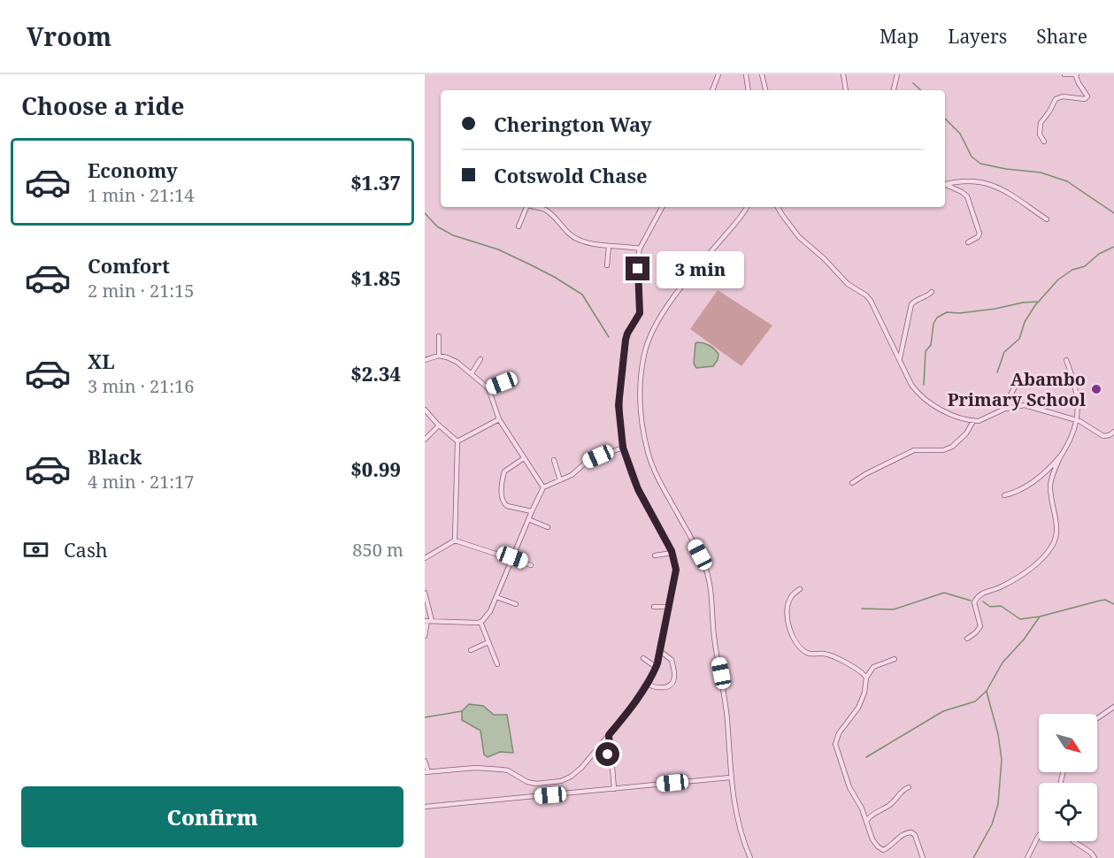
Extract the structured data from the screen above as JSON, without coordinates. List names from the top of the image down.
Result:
{
  "places": ["Abambo Primary School"],
  "north": "bottom right",
  "page": {
    "header": "Vroom",
    "nav": ["Map", "Layers", "Share"],
    "heading": "Choose a ride",
    "banner": ["Cherington Way", "Cotswold Chase"],
    "list": [
      {
        "name": "Economy",
        "note": "1 min · 21:14",
        "value": "$1.37"
      },
      {
        "name": "Comfort",
        "note": "2 min · 21:15",
        "value": "$1.85"
      },
      {
        "name": "XL",
        "note": "3 min · 21:16",
        "value": "$2.34"
      },
      {
        "name": "Black",
        "note": "4 min · 21:17",
        "value": "$0.99"
      }
    ],
    "bubble": "3 min",
    "pay": ["Cash", "850 m"],
    "buttons": "Confirm"
  }
}
